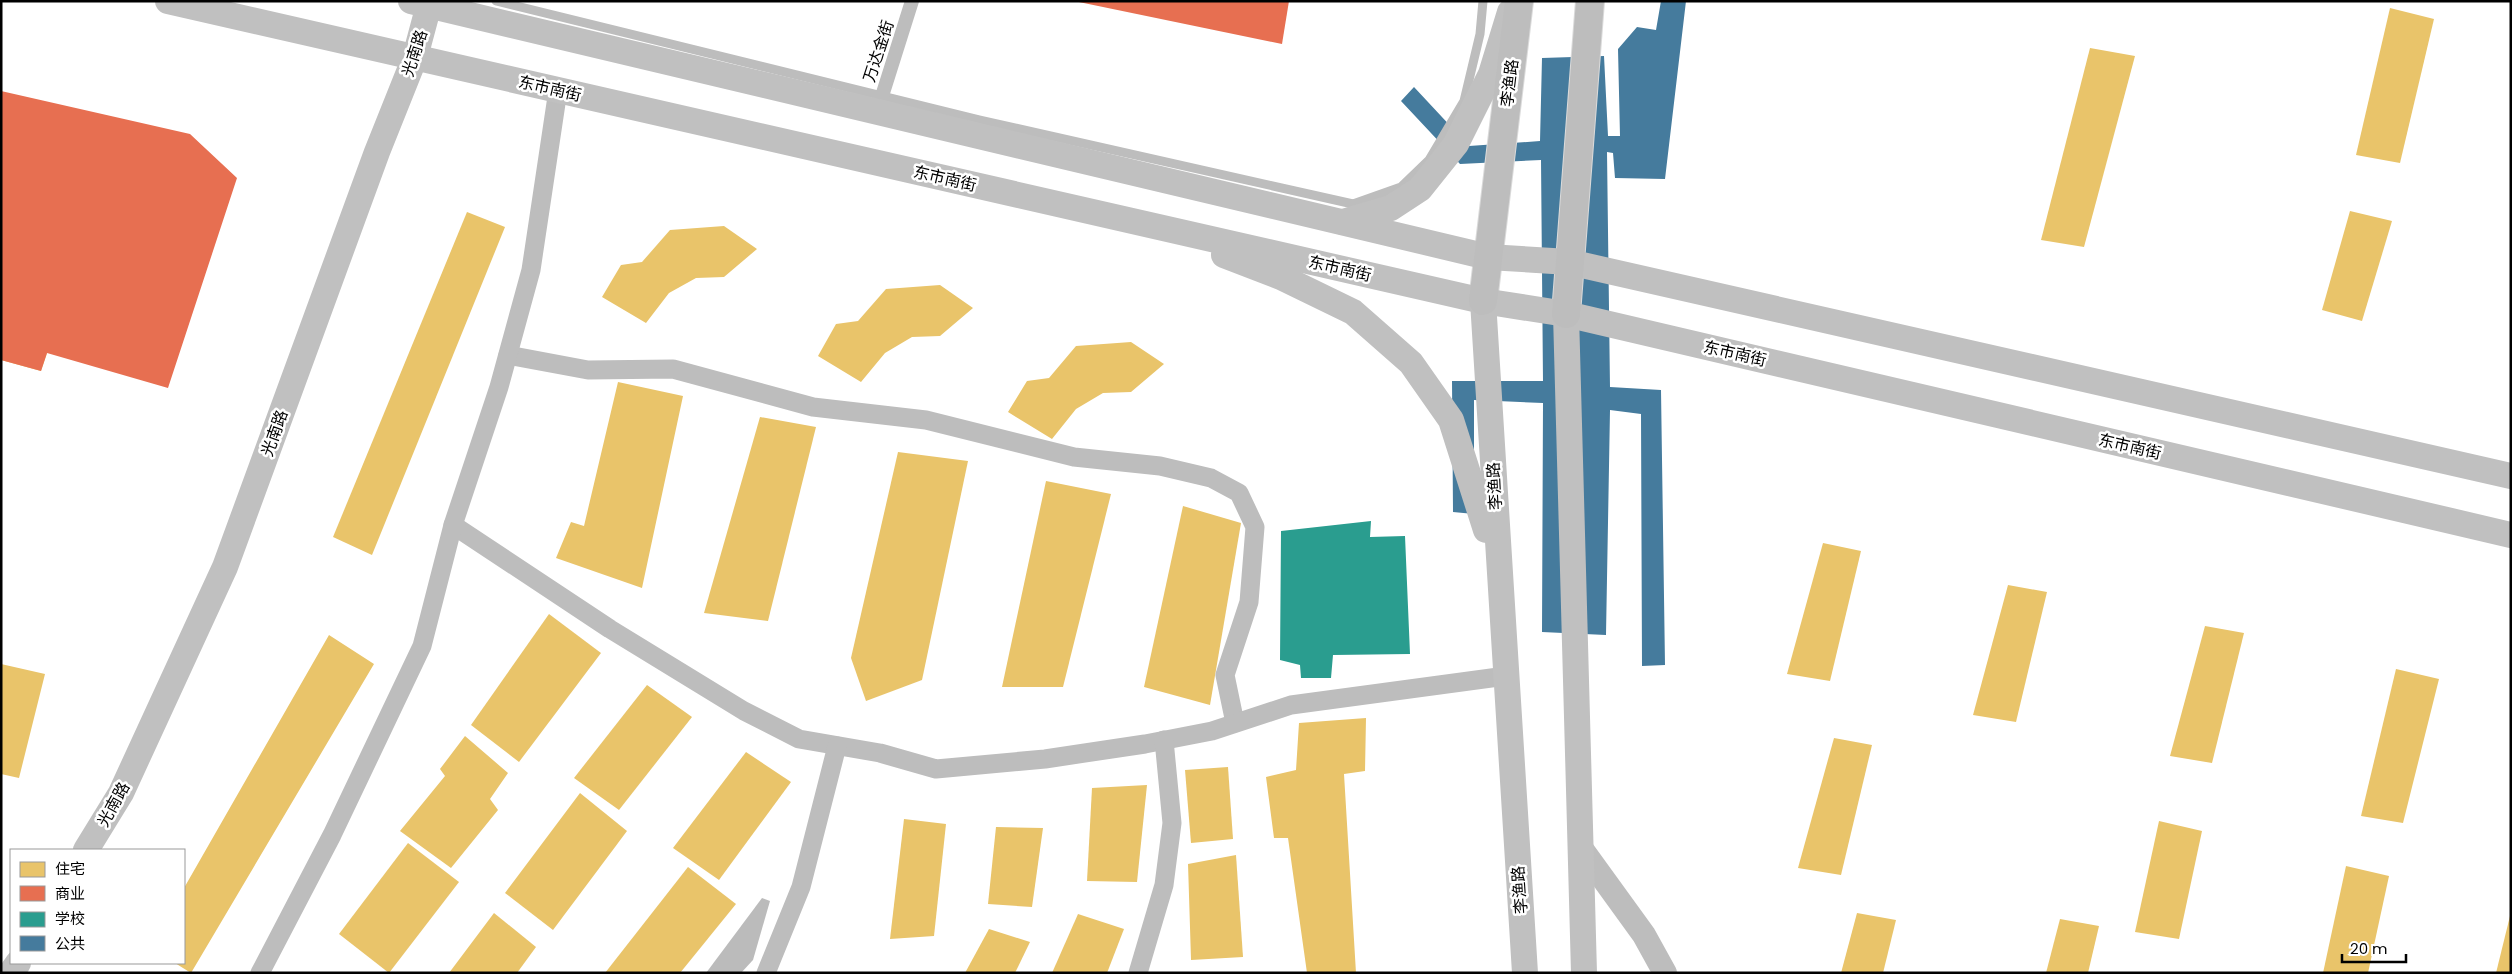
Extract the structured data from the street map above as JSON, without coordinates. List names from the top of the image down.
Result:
{
  "streets": {
    "main road": ["光南路", "李渔路", "东市南街"],
    "street": ["万达金街"]
  },
  "crossings": [
    ["光南路", "东市南街"],
    ["李渔路", "东市南街"]
  ],
  "legend": [
    "住宅",
    "商业",
    "学校",
    "公共"
  ],
  "scale_bar": "20 m"
}
